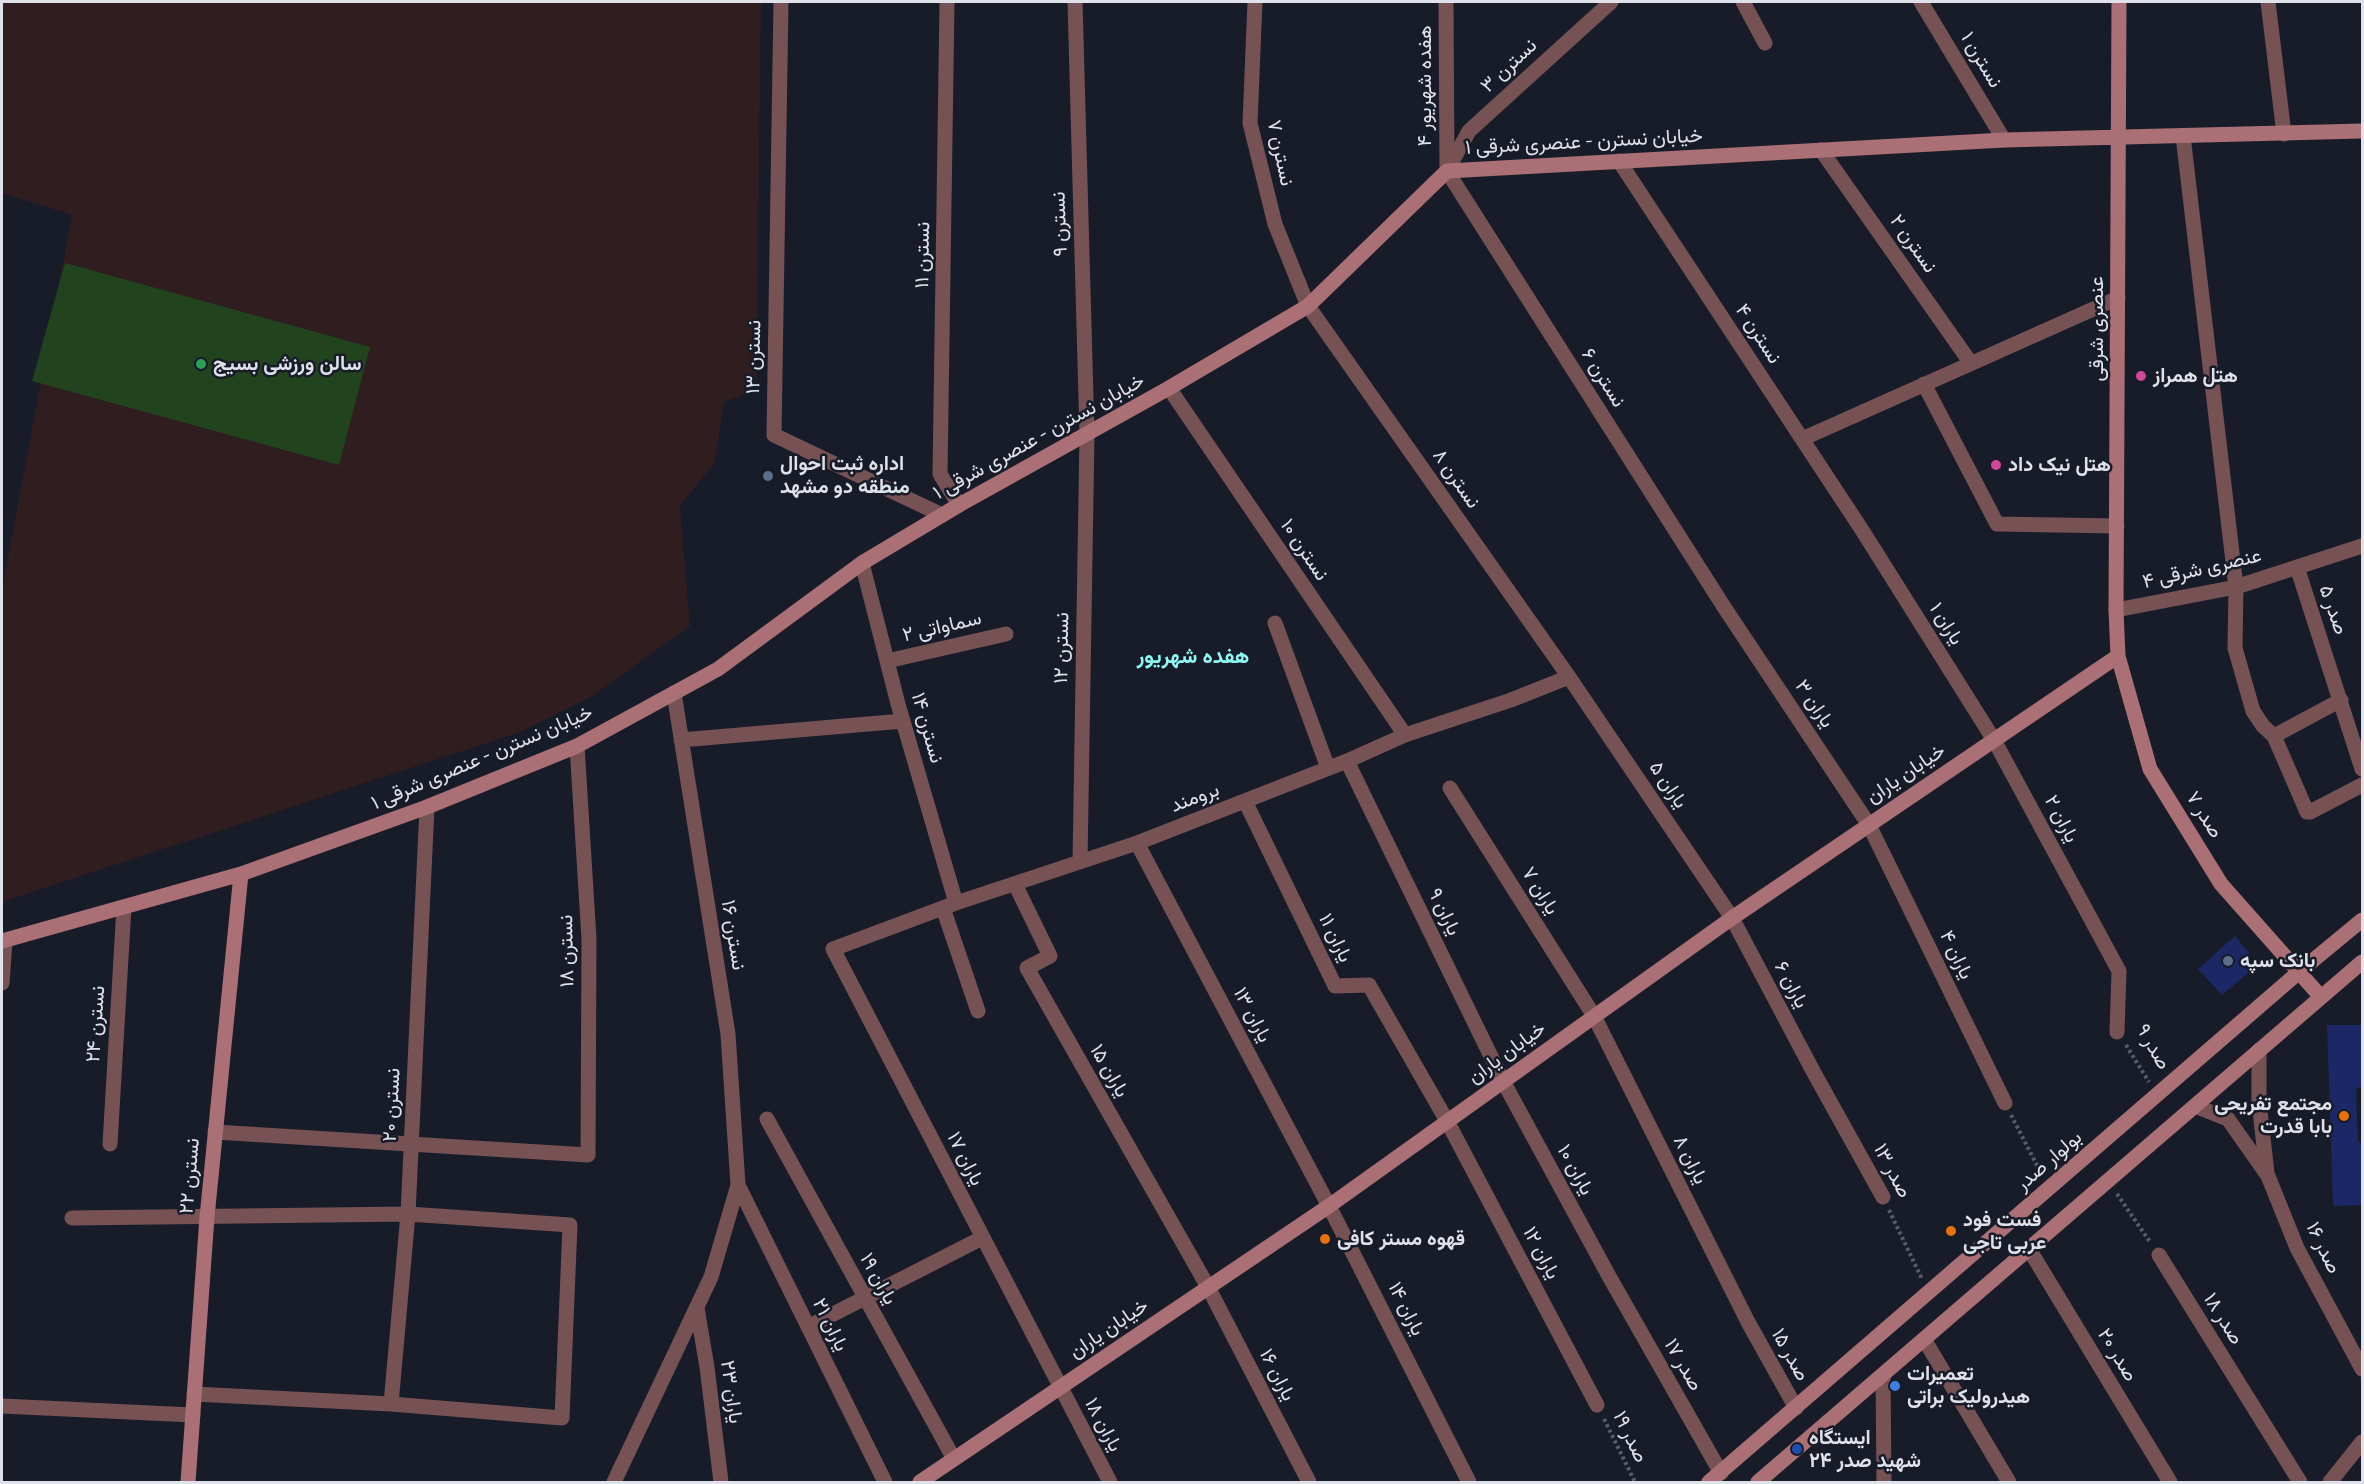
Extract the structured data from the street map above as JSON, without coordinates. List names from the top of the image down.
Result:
{
  "streets": {
    "street": [
      "نسترن ۱",
      "نسترن ۳",
      "هفده شهریور ۴",
      "خیابان نسترن - عنصری شرقی ۱",
      "نسترن ۷",
      "نسترن ۹",
      "نسترن ۲",
      "نسترن ۱۱",
      "عنصری شرقی",
      "نسترن ۴",
      "نسترن ۱۳",
      "نسترن ۶",
      "نسترن ۸",
      "نسترن ۱۰",
      "عنصری شرقی ۴",
      "صدر ۵",
      "یاران ۱",
      "سماواتی ۲",
      "نسترن ۱۲",
      "یاران ۳",
      "نسترن ۱۴",
      "خیابان یاران",
      "یاران ۵",
      "برومند",
      "صدر ۷",
      "یاران ۲",
      "یاران ۷",
      "یاران ۹",
      "نسترن ۱۶",
      "یاران ۱۱",
      "نسترن ۱۸",
      "یاران ۴",
      "یاران ۶",
      "یاران ۱۳",
      "نسترن ۲۴",
      "صدر ۹",
      "یاران ۱۵",
      "نسترن ۲۰",
      "یاران ۱۷",
      "یاران ۸",
      "بولوار صدر",
      "یاران ۱۰",
      "صدر ۱۳",
      "نسترن ۲۲",
      "صدر ۱۶",
      "یاران ۱۲",
      "یاران ۱۹",
      "یاران ۱۴",
      "صدر ۱۸",
      "یاران ۲۱",
      "صدر ۱۵",
      "صدر ۲۰",
      "صدر ۱۷",
      "یاران ۱۶",
      "یاران ۲۳",
      "یاران ۱۸"
    ],
    "path": ["صدر ۱۹"]
  },
  "crossings": [
    ["نسترن ۱", "خیابان نسترن - عنصری شرقی ۱"],
    ["نسترن ۳", "هفده شهریور ۴"],
    ["نسترن ۳", "خیابان نسترن - عنصری شرقی ۱"],
    ["نسترن ۳", "نسترن ۶"],
    ["هفده شهریور ۴", "خیابان نسترن - عنصری شرقی ۱"],
    ["هفده شهریور ۴", "نسترن ۶"],
    ["خیابان نسترن - عنصری شرقی ۱", "نسترن ۷"],
    ["خیابان نسترن - عنصری شرقی ۱", "نسترن ۹"],
    ["خیابان نسترن - عنصری شرقی ۱", "نسترن ۲"],
    ["خیابان نسترن - عنصری شرقی ۱", "نسترن ۱۱"],
    ["خیابان نسترن - عنصری شرقی ۱", "عنصری شرقی"],
    ["خیابان نسترن - عنصری شرقی ۱", "نسترن ۴"],
    ["خیابان نسترن - عنصری شرقی ۱", "نسترن ۱۳"],
    ["خیابان نسترن - عنصری شرقی ۱", "نسترن ۶"],
    ["خیابان نسترن - عنصری شرقی ۱", "نسترن ۸"],
    ["خیابان نسترن - عنصری شرقی ۱", "نسترن ۱۰"],
    ["خیابان نسترن - عنصری شرقی ۱", "نسترن ۱۲"],
    ["خیابان نسترن - عنصری شرقی ۱", "نسترن ۱۴"],
    ["خیابان نسترن - عنصری شرقی ۱", "نسترن ۱۶"],
    ["خیابان نسترن - عنصری شرقی ۱", "نسترن ۱۸"],
    ["خیابان نسترن - عنصری شرقی ۱", "نسترن ۲۴"],
    ["خیابان نسترن - عنصری شرقی ۱", "نسترن ۲۰"],
    ["خیابان نسترن - عنصری شرقی ۱", "نسترن ۲۲"],
    ["نسترن ۷", "نسترن ۸"],
    ["نسترن ۹", "نسترن ۱۲"],
    ["عنصری شرقی", "عنصری شرقی ۴"],
    ["عنصری شرقی", "خیابان یاران"],
    ["عنصری شرقی", "صدر ۷"],
    ["نسترن ۴", "یاران ۱"],
    ["نسترن ۶", "یاران ۳"],
    ["نسترن ۸", "یاران ۵"],
    ["نسترن ۸", "برومند"],
    ["نسترن ۱۰", "برومند"],
    ["عنصری شرقی ۴", "صدر ۵"],
    ["یاران ۱", "خیابان یاران"],
    ["یاران ۱", "یاران ۲"],
    ["سماواتی ۲", "نسترن ۱۴"],
    ["نسترن ۱۲", "برومند"],
    ["یاران ۳", "خیابان یاران"],
    ["یاران ۳", "یاران ۴"],
    ["نسترن ۱۴", "برومند"],
    ["خیابان یاران", "یاران ۵"],
    ["خیابان یاران", "صدر ۷"],
    ["خیابان یاران", "یاران ۲"],
    ["خیابان یاران", "یاران ۷"],
    ["خیابان یاران", "یاران ۹"],
    ["خیابان یاران", "یاران ۱۱"],
    ["خیابان یاران", "یاران ۴"],
    ["خیابان یاران", "یاران ۶"],
    ["خیابان یاران", "یاران ۱۳"],
    ["خیابان یاران", "یاران ۱۵"],
    ["خیابان یاران", "یاران ۱۷"],
    ["خیابان یاران", "یاران ۸"],
    ["خیابان یاران", "یاران ۱۰"],
    ["خیابان یاران", "یاران ۱۲"],
    ["خیابان یاران", "یاران ۱۹"],
    ["خیابان یاران", "یاران ۱۴"],
    ["خیابان یاران", "یاران ۱۶"],
    ["خیابان یاران", "یاران ۱۸"],
    ["یاران ۵", "برومند"],
    ["یاران ۵", "یاران ۶"],
    ["برومند", "یاران ۹"],
    ["برومند", "یاران ۱۱"],
    ["برومند", "یاران ۱۳"],
    ["برومند", "یاران ۱۵"],
    ["برومند", "یاران ۱۷"],
    ["صدر ۷", "بولوار صدر"],
    ["یاران ۲", "صدر ۹"],
    ["یاران ۷", "یاران ۸"],
    ["یاران ۹", "یاران ۱۰"],
    ["نسترن ۱۶", "یاران ۲۱"],
    ["یاران ۱۱", "یاران ۱۲"],
    ["نسترن ۱۸", "نسترن ۲۰"],
    ["یاران ۶", "صدر ۱۳"],
    ["یاران ۱۳", "یاران ۱۴"],
    ["صدر ۹", "بولوار صدر"],
    ["یاران ۱۵", "یاران ۱۶"],
    ["یاران ۱۷", "یاران ۱۸"],
    ["یاران ۸", "صدر ۱۵"],
    ["بولوار صدر", "صدر ۱۳"],
    ["بولوار صدر", "صدر ۱۵"],
    ["بولوار صدر", "صدر ۱۷"],
    ["یاران ۱۰", "صدر ۱۷"],
    ["یاران ۱۲", "صدر ۱۹"]
  ],
  "districts": ["هفده شهریور"],
  "places": [
    "سالن ورزشی بسیج",
    "هتل همراز",
    "هتل نیک داد",
    "اداره ثبت احوال منطقه دو مشهد",
    "بانک سپه",
    "مجتمع تفریحی بابا قدرت",
    "فست فود عربی تاجی",
    "قهوه مستر کافی",
    "تعمیرات هیدرولیک براتی",
    "ایستگاه شهید صدر ۲۴"
  ]
}
